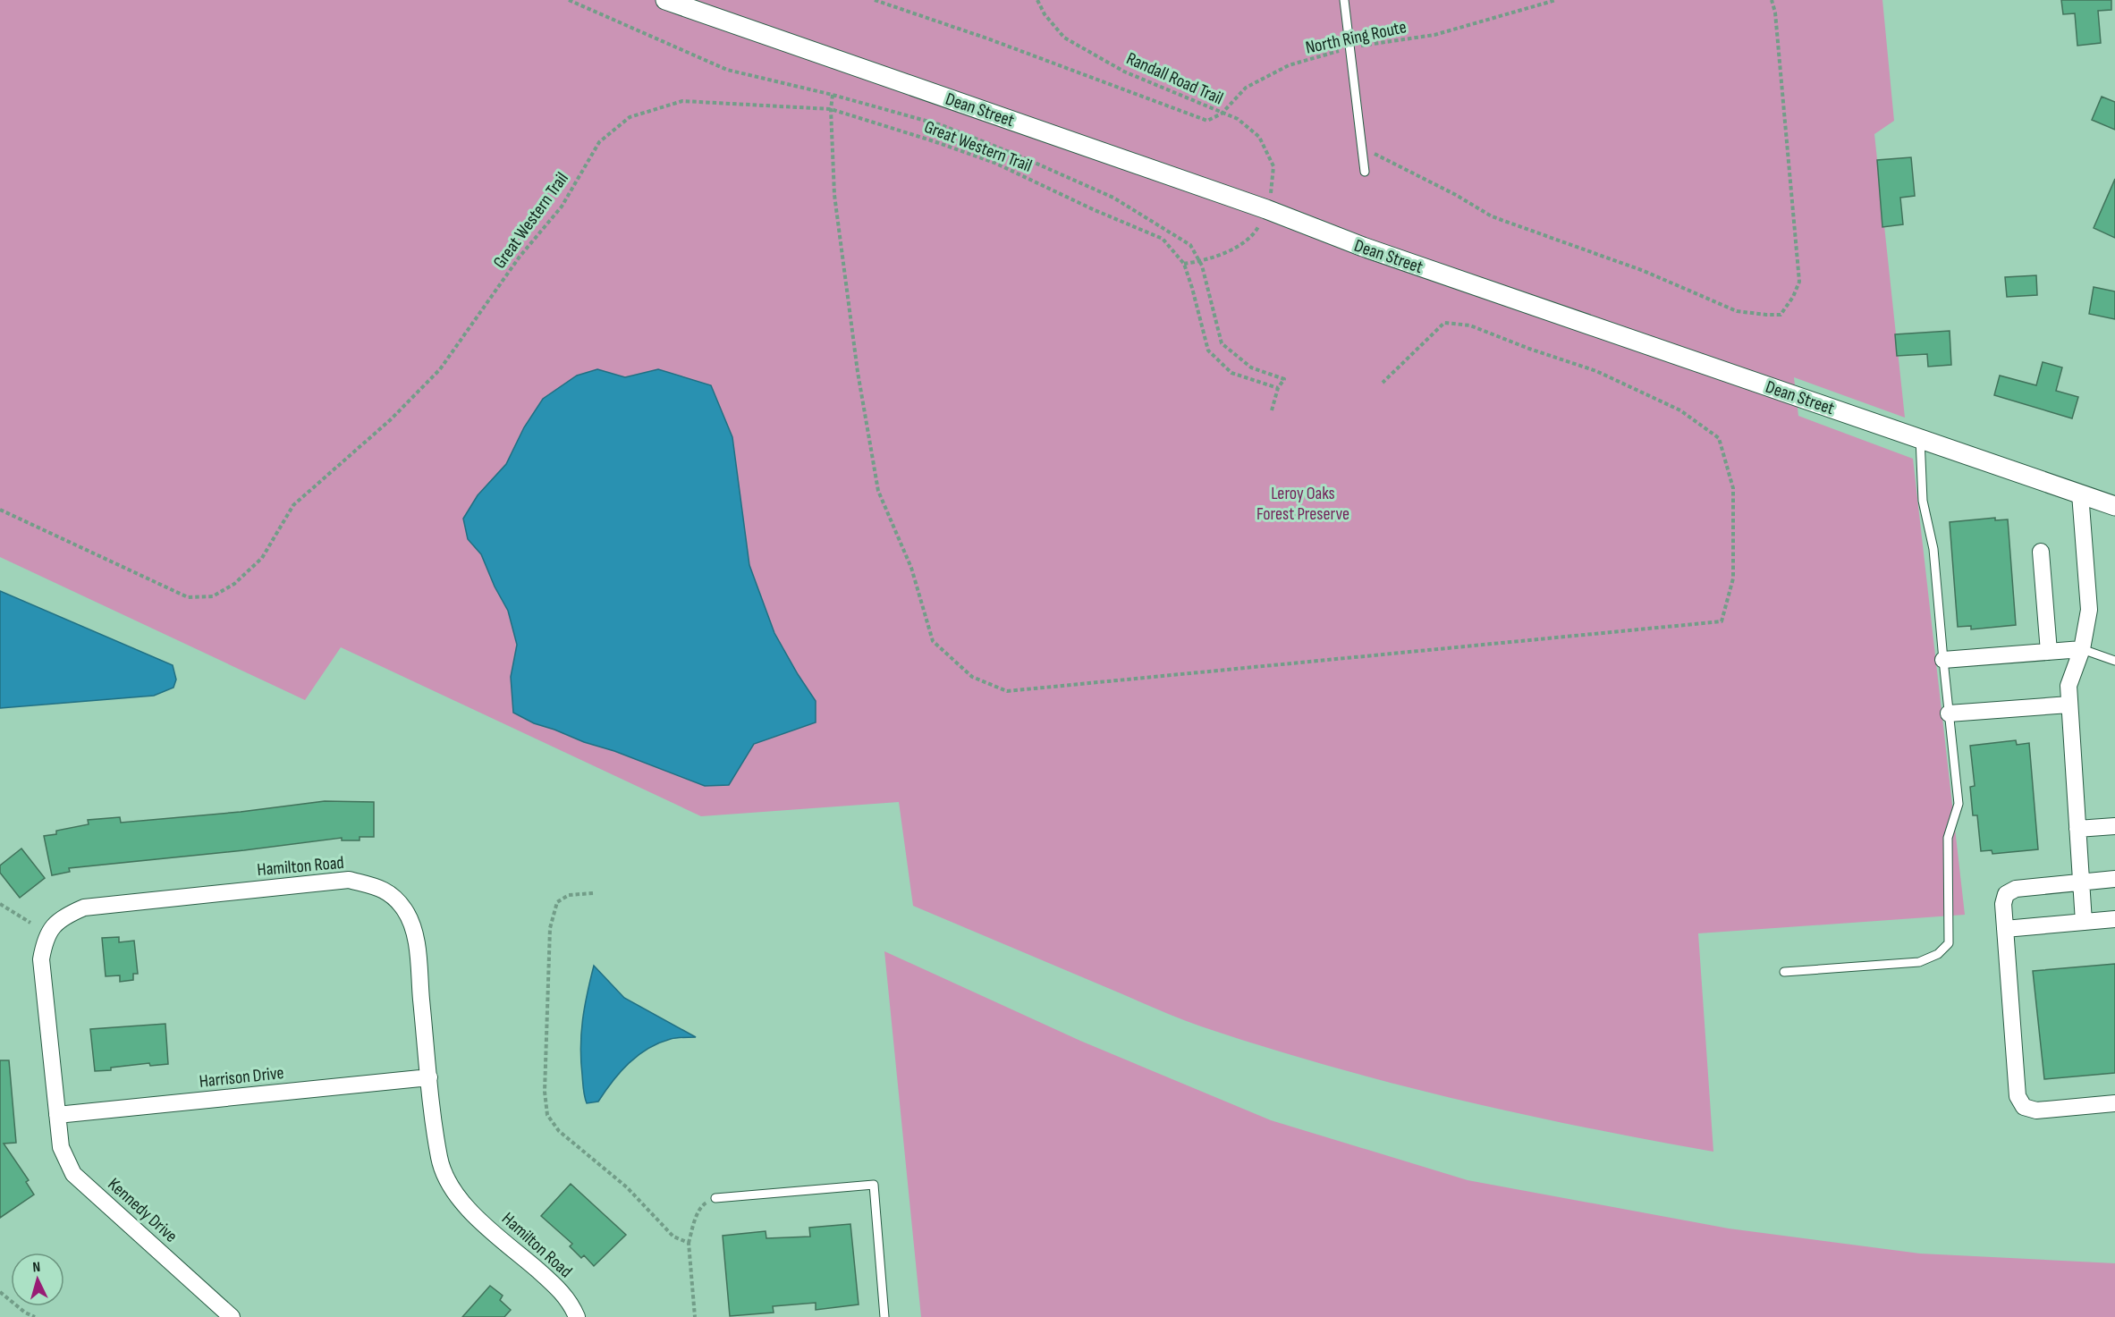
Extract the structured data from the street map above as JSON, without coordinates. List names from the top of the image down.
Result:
{
  "streets": {
    "street": [
      "Dean Street",
      "Hamilton Road",
      "Harrison Drive",
      "Kennedy Drive"
    ],
    "path": ["North Ring Route", "Randall Road Trail", "Great Western Trail"]
  },
  "crossings": [
    ["North Ring Route", "Randall Road Trail"],
    ["Hamilton Road", "Harrison Drive"],
    ["Hamilton Road", "Kennedy Drive"],
    ["Harrison Drive", "Kennedy Drive"]
  ],
  "parks": ["Leroy Oaks Forest Preserve"],
  "north": "top"
}
